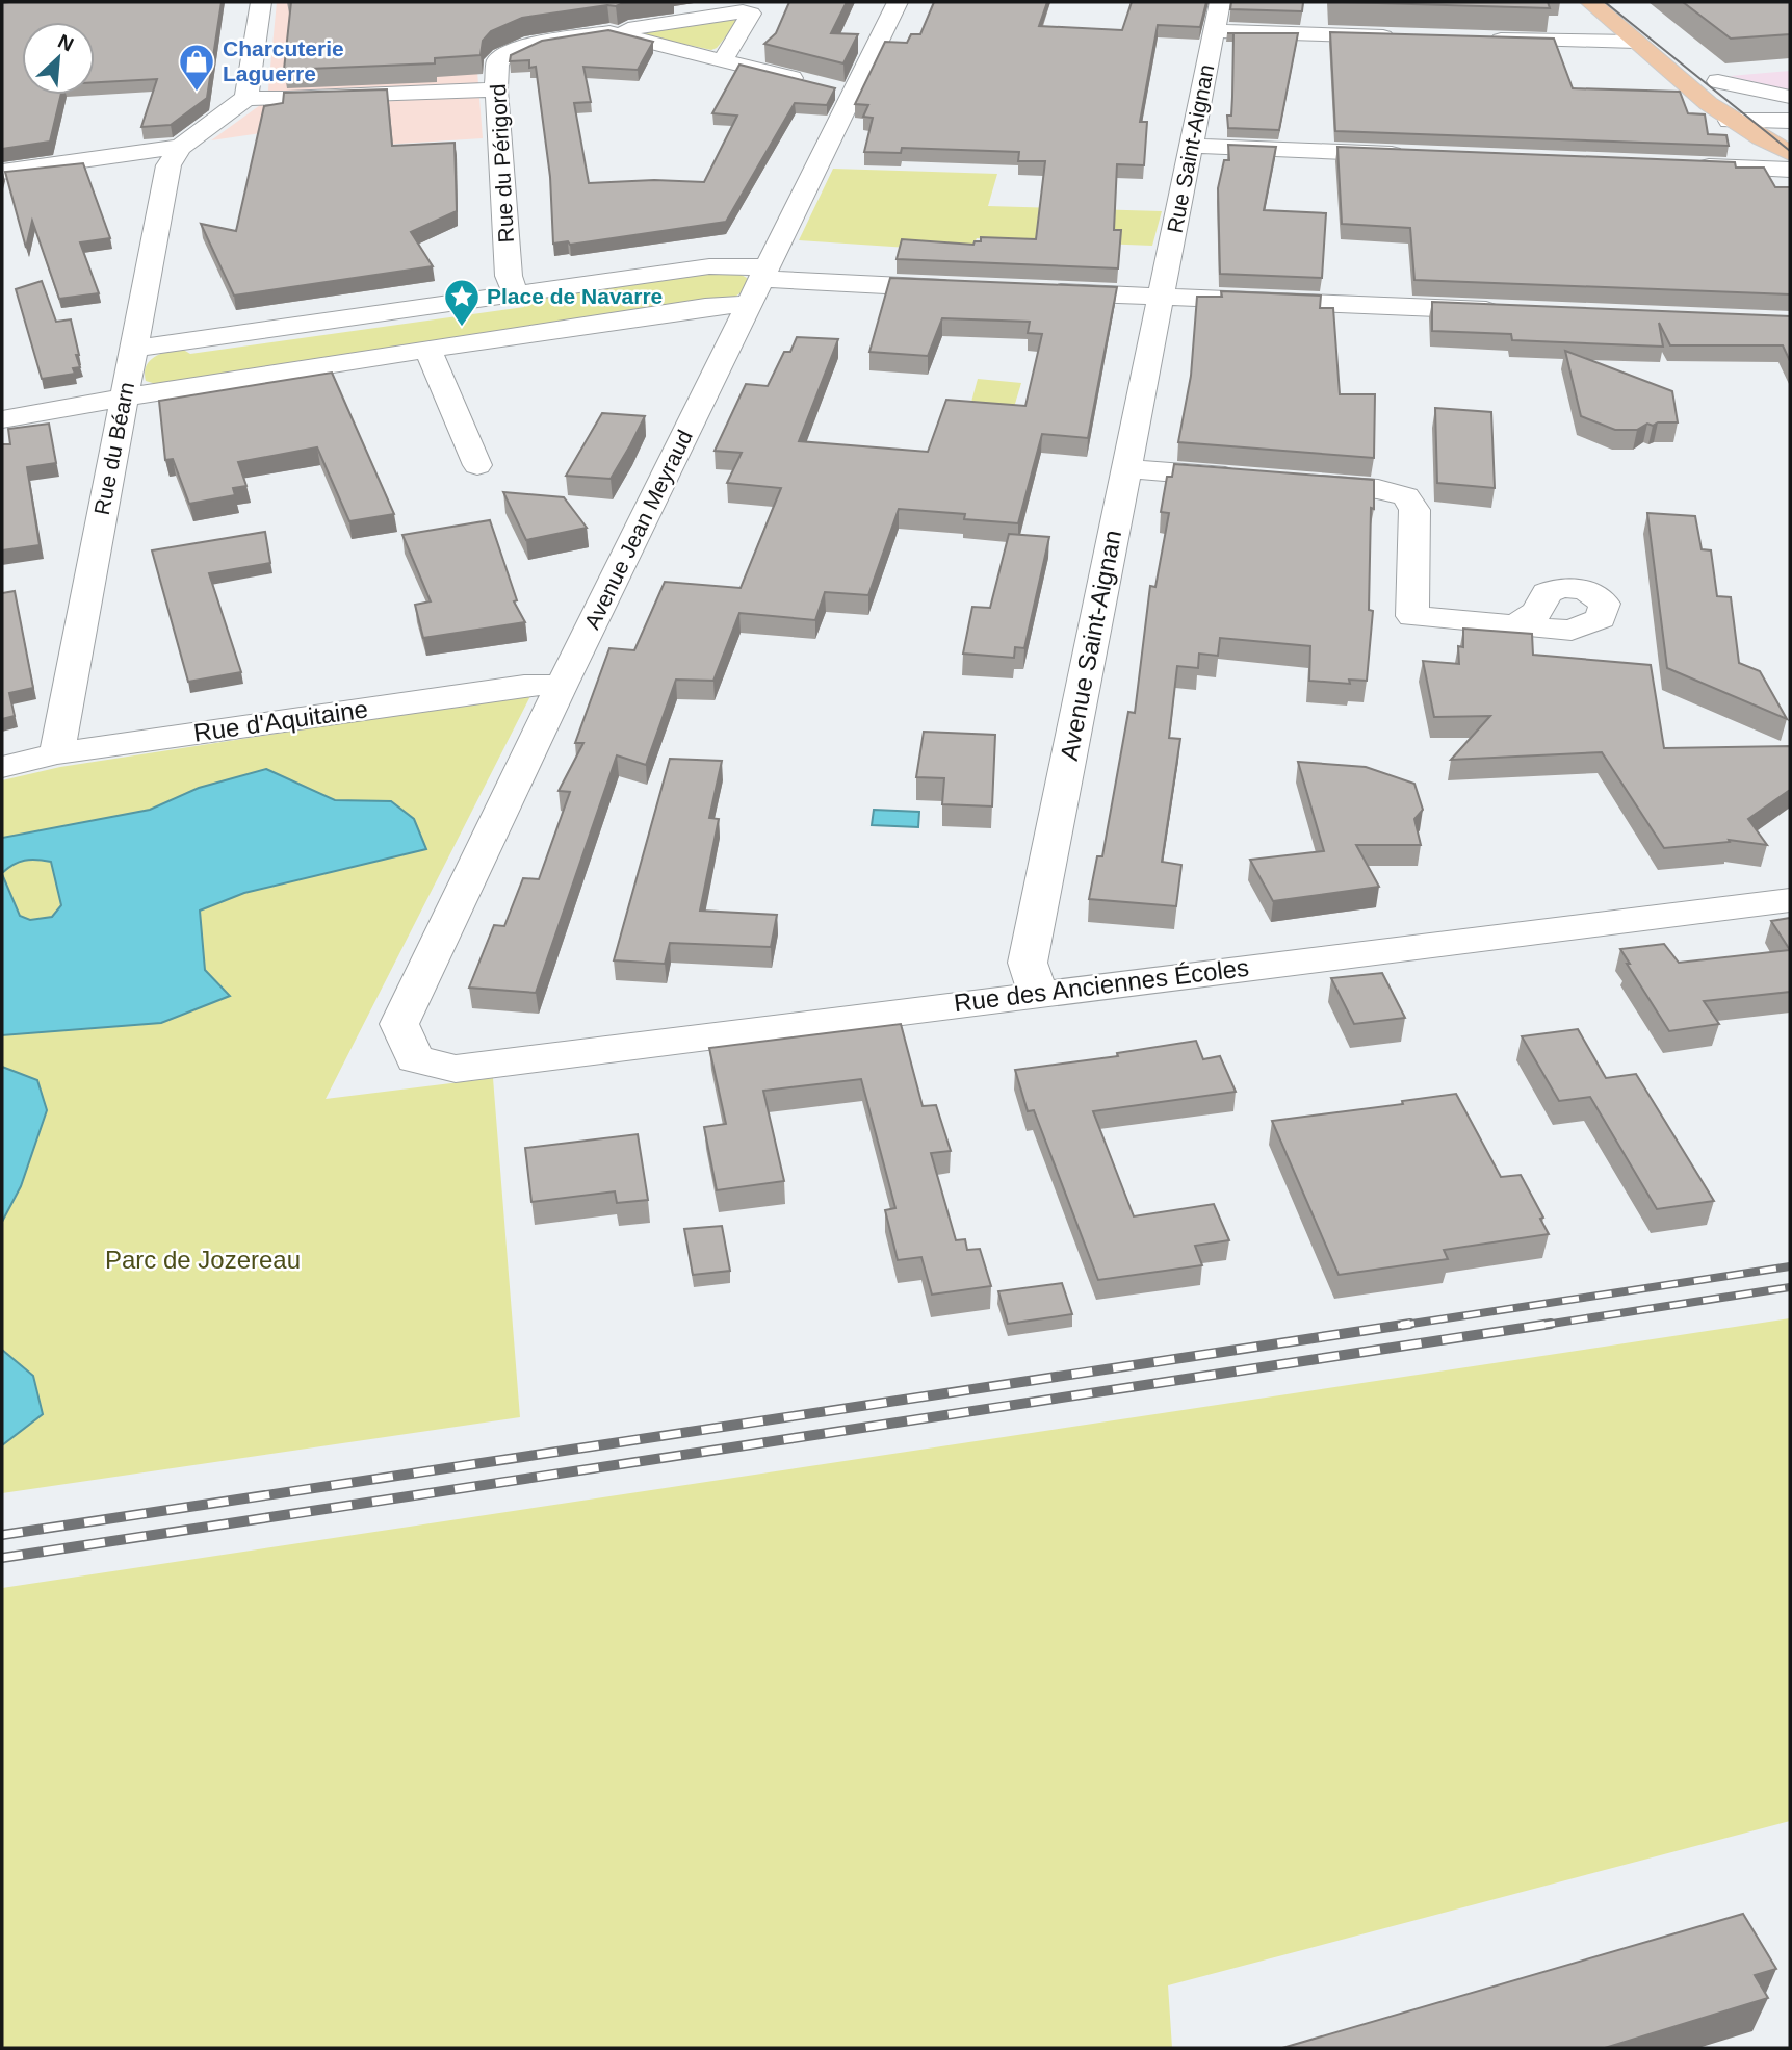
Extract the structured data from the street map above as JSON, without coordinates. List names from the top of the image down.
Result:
{
  "streets": {
    "street": [
      "Rue Saint-Aignan",
      "Rue du Périgord",
      "Rue du Béarn",
      "Avenue Jean Meyraud",
      "Avenue Saint-Aignan",
      "Rue d'Aquitaine",
      "Rue des Anciennes Écoles"
    ]
  },
  "crossings": [
    ["Rue Saint-Aignan", "Avenue Saint-Aignan"],
    ["Rue du Périgord", "Avenue Jean Meyraud"],
    ["Rue du Béarn", "Rue d'Aquitaine"],
    ["Avenue Jean Meyraud", "Rue d'Aquitaine"],
    ["Avenue Jean Meyraud", "Rue des Anciennes Écoles"],
    ["Avenue Saint-Aignan", "Rue des Anciennes Écoles"]
  ],
  "parks": ["Parc de Jozereau"],
  "places": {
    "shop": ["Charcuterie Laguerre"],
    "place": ["Place de Navarre"]
  },
  "north": "top right"
}
